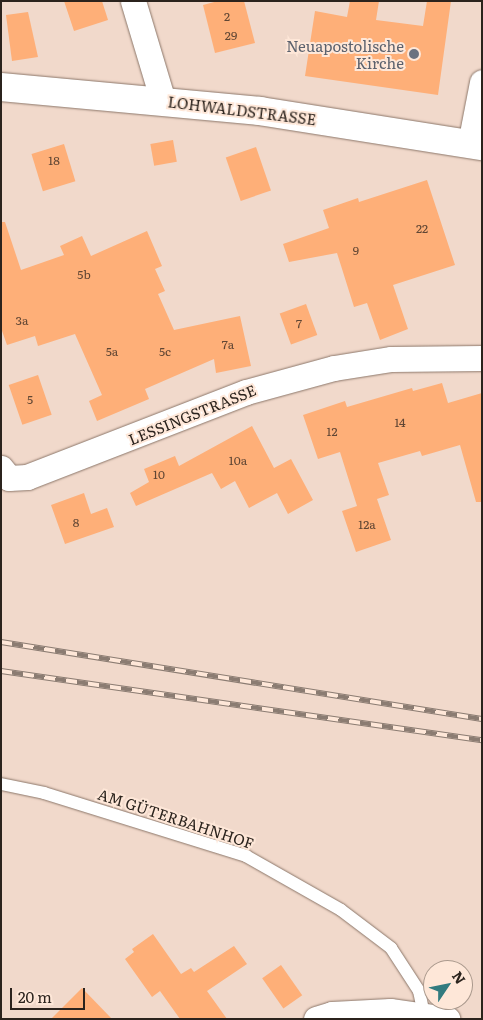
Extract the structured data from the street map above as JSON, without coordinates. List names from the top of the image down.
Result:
{
  "streets": {
    "street": ["LOHWALDSTRASSE", "LESSINGSTRASSE"],
    "lane": ["AM GÜTERBAHNHOF"]
  },
  "places": ["Neuapostolische Kirche"],
  "house_numbers": [
    "2",
    "29",
    "18",
    "22",
    "9",
    "5b",
    "3a",
    "7",
    "7a",
    "5a",
    "5c",
    "5",
    "14",
    "12",
    "10a",
    "10",
    "8",
    "12a"
  ],
  "scale_bar": "20 m",
  "north": "top right"
}
